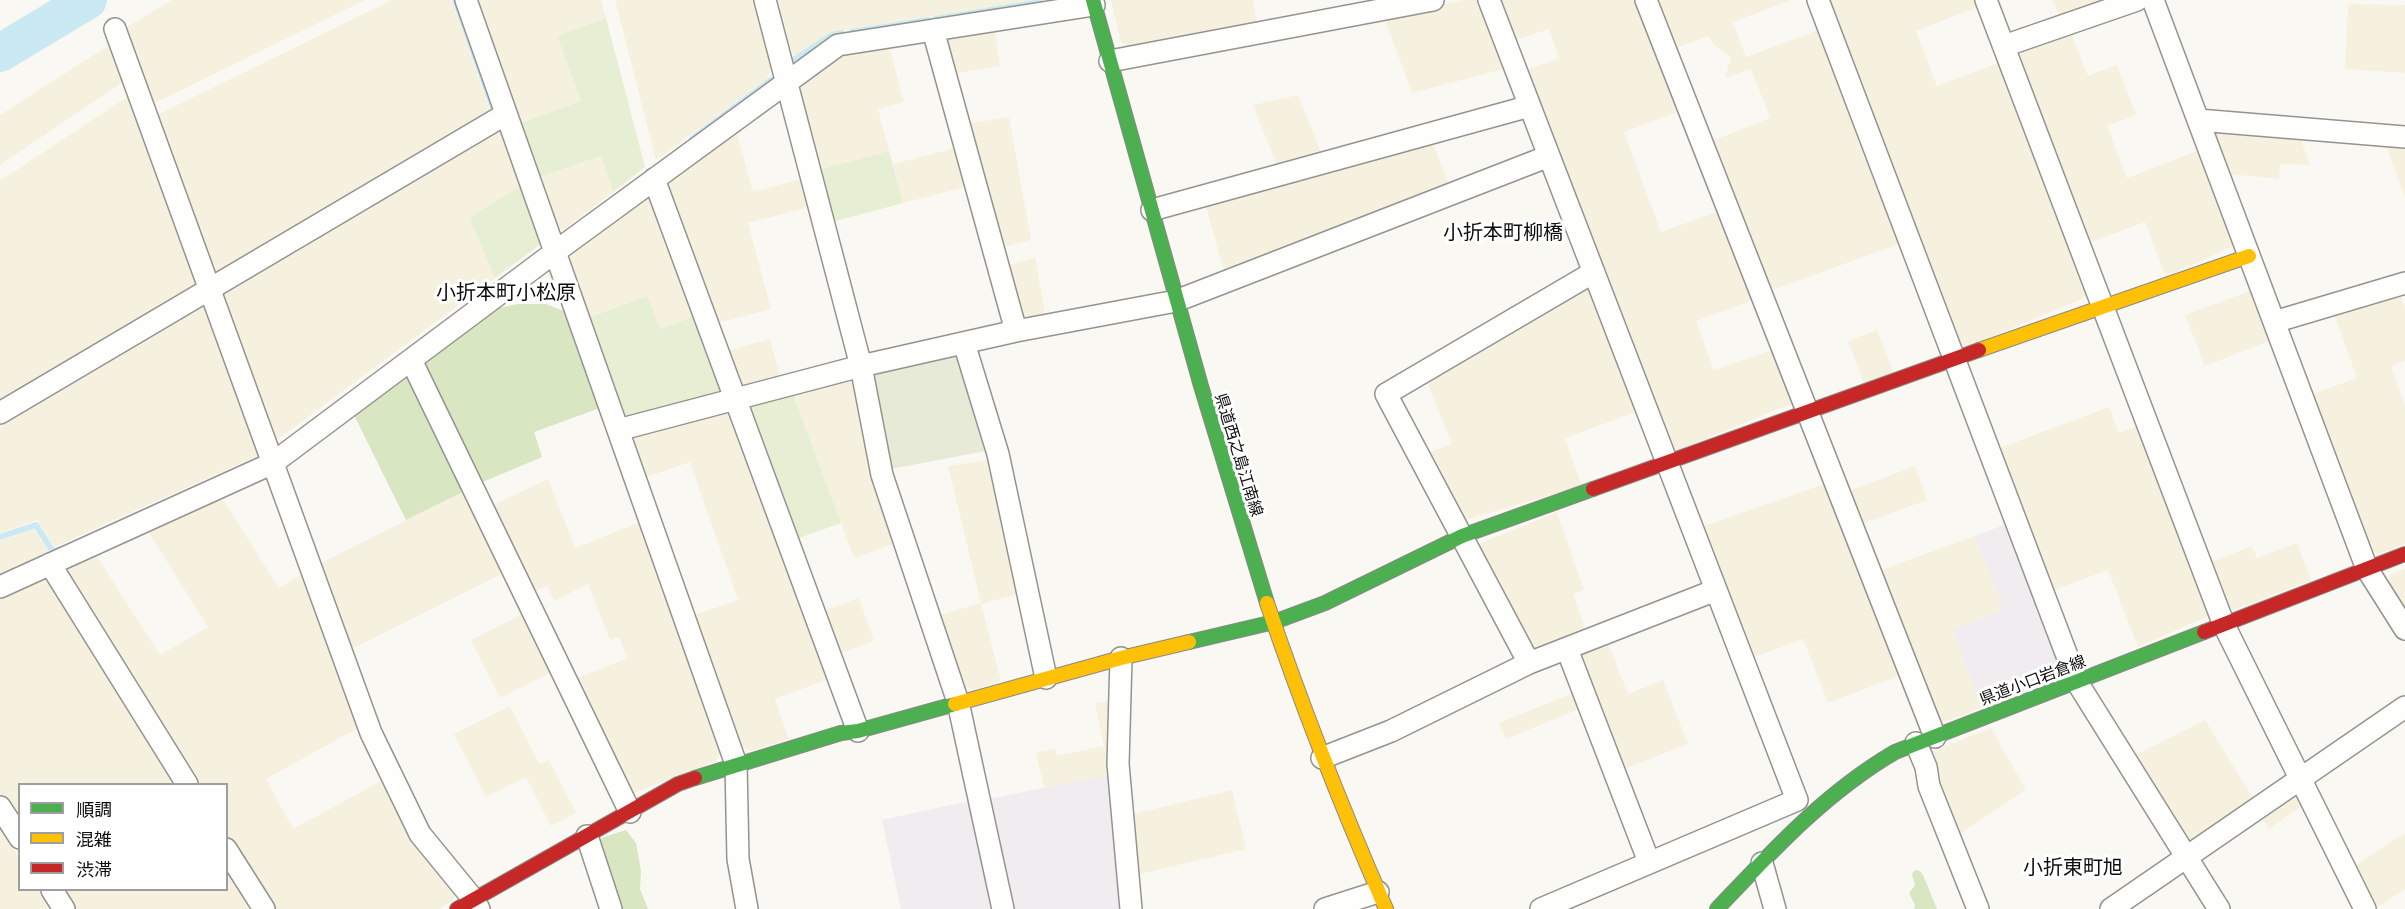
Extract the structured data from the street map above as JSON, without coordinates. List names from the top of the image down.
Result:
{
  "streets": {
    "street": ["県道西之島江南線", "県道小口岩倉線"]
  },
  "districts": ["小折本町柳橋", "小折本町小松原", "小折東町旭"],
  "legend": ["順調", "混雑", "渋滞"]
}
